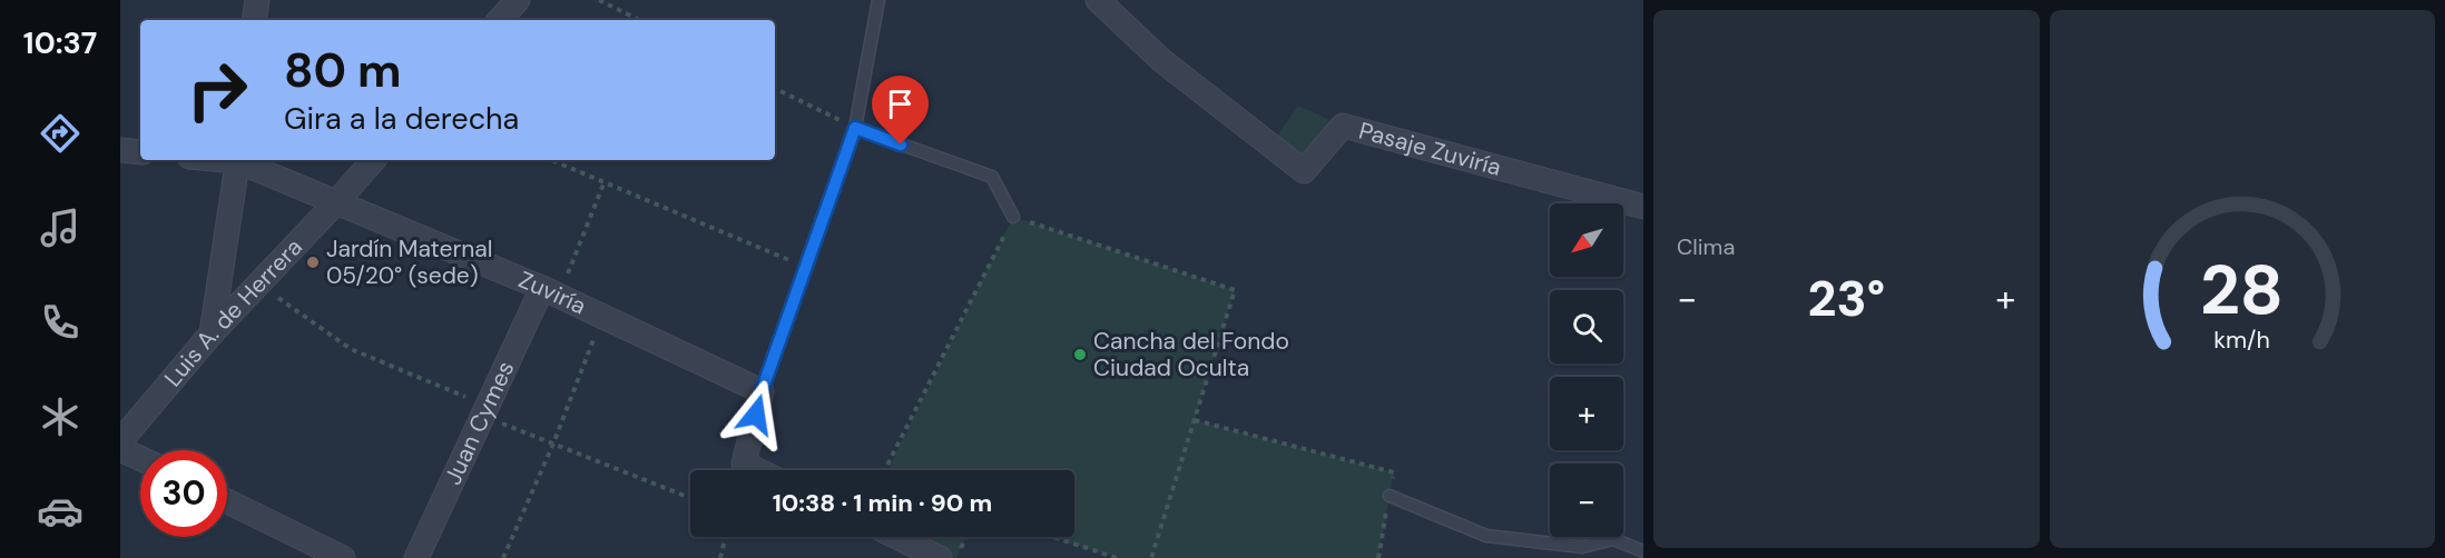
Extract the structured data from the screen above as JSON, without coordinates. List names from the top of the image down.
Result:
{
  "streets": {
    "street": [
      "Pasaje Zuviría",
      "Zuviría",
      "Luis A. de Herrera",
      "Juan Cymes"
    ]
  },
  "crossings": [
    ["Zuviría", "Luis A. de Herrera"],
    ["Zuviría", "Juan Cymes"]
  ],
  "places": ["Jardín Maternal 05/20° (sede)", "Cancha del Fondo Ciudad Oculta"],
  "north": "bottom left",
  "page": {
    "tabs": "10:37",
    "tile": "Clima",
    "turn": ["80 m", "Gira a la derecha"],
    "map_buttons": ["+", "−"],
    "heat": ["−", "23°", "+"],
    "limit": "30",
    "trip": "10:38 · 1 min · 90 m",
    "gauge": ["28", "km/h"]
  }
}
